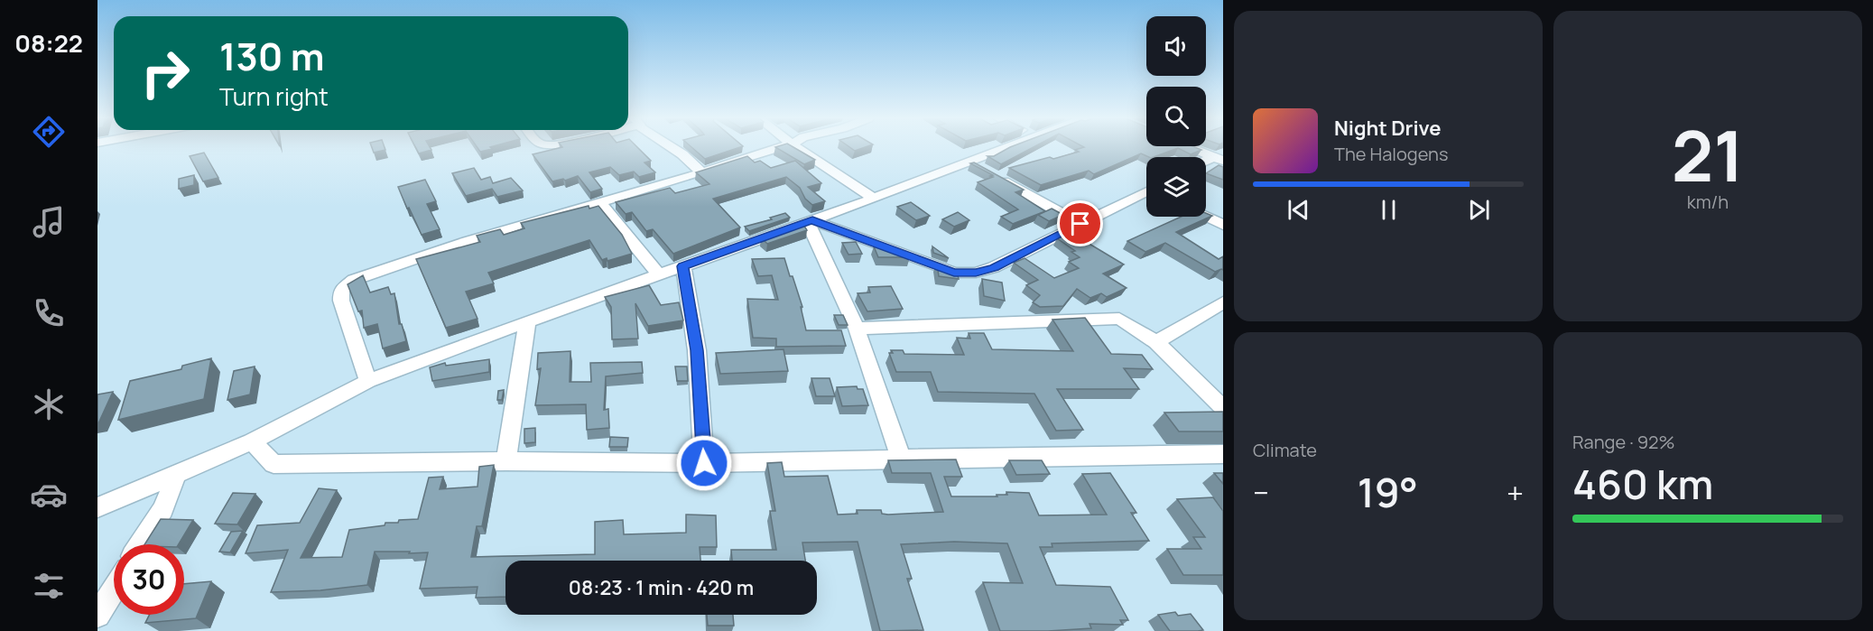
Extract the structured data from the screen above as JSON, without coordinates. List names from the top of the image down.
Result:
{
  "page": {
    "tabs": "08:22",
    "tile": [
      ["21", "km/h"],
      "Climate",
      ["Range · 92%", "460 km"]
    ],
    "turn": ["130 m", "Turn right"],
    "song": ["Night Drive", "The Halogens"],
    "heat": ["−", "19°", "+"],
    "limit": "30",
    "trip": "08:23 · 1 min · 420 m"
  }
}
